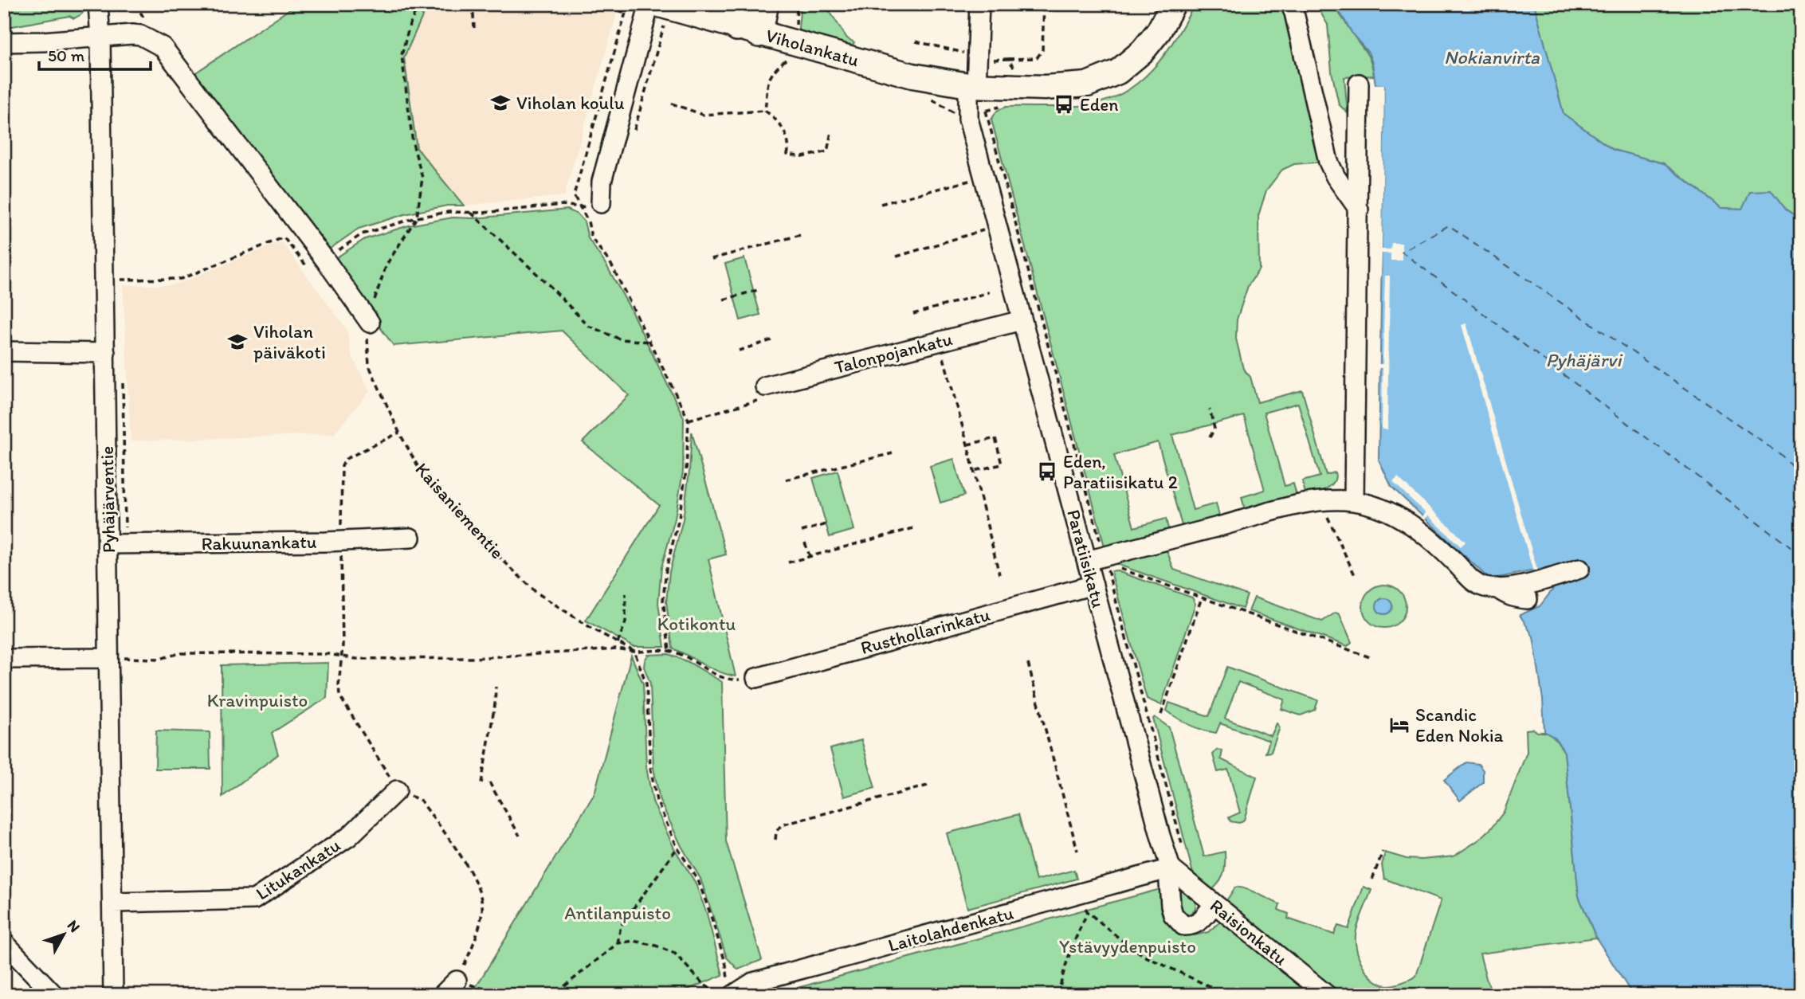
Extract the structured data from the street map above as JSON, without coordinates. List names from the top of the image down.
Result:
{
  "streets": {
    "main road": ["Viholankatu"],
    "street": [
      "Talonpojankatu",
      "Pyhäjärventie",
      "Rakuunankatu",
      "Paratiisikatu",
      "Rusthollarinkatu",
      "Litukankatu",
      "Laitolahdenkatu",
      "Raisionkatu"
    ],
    "path": ["Kaisaniementie"]
  },
  "crossings": [
    ["Viholankatu", "Paratiisikatu"],
    ["Talonpojankatu", "Paratiisikatu"],
    ["Pyhäjärventie", "Rakuunankatu"],
    ["Pyhäjärventie", "Litukankatu"],
    ["Paratiisikatu", "Rusthollarinkatu"],
    ["Paratiisikatu", "Laitolahdenkatu"],
    ["Paratiisikatu", "Raisionkatu"],
    ["Laitolahdenkatu", "Raisionkatu"]
  ],
  "water": ["Nokianvirta", "Pyhäjärvi"],
  "parks": [
    "Kotikontu",
    "Kravinpuisto",
    "Antilanpuisto",
    "Ystävyydenpuisto"
  ],
  "places": {
    "school or university": ["Viholan koulu", "Viholan päiväkoti"],
    "bus stop": ["Eden", "Eden, Paratiisikatu 2"],
    "hotel": ["Scandic Eden Nokia"]
  },
  "scale_bar": "50 m",
  "north": "top right"
}
